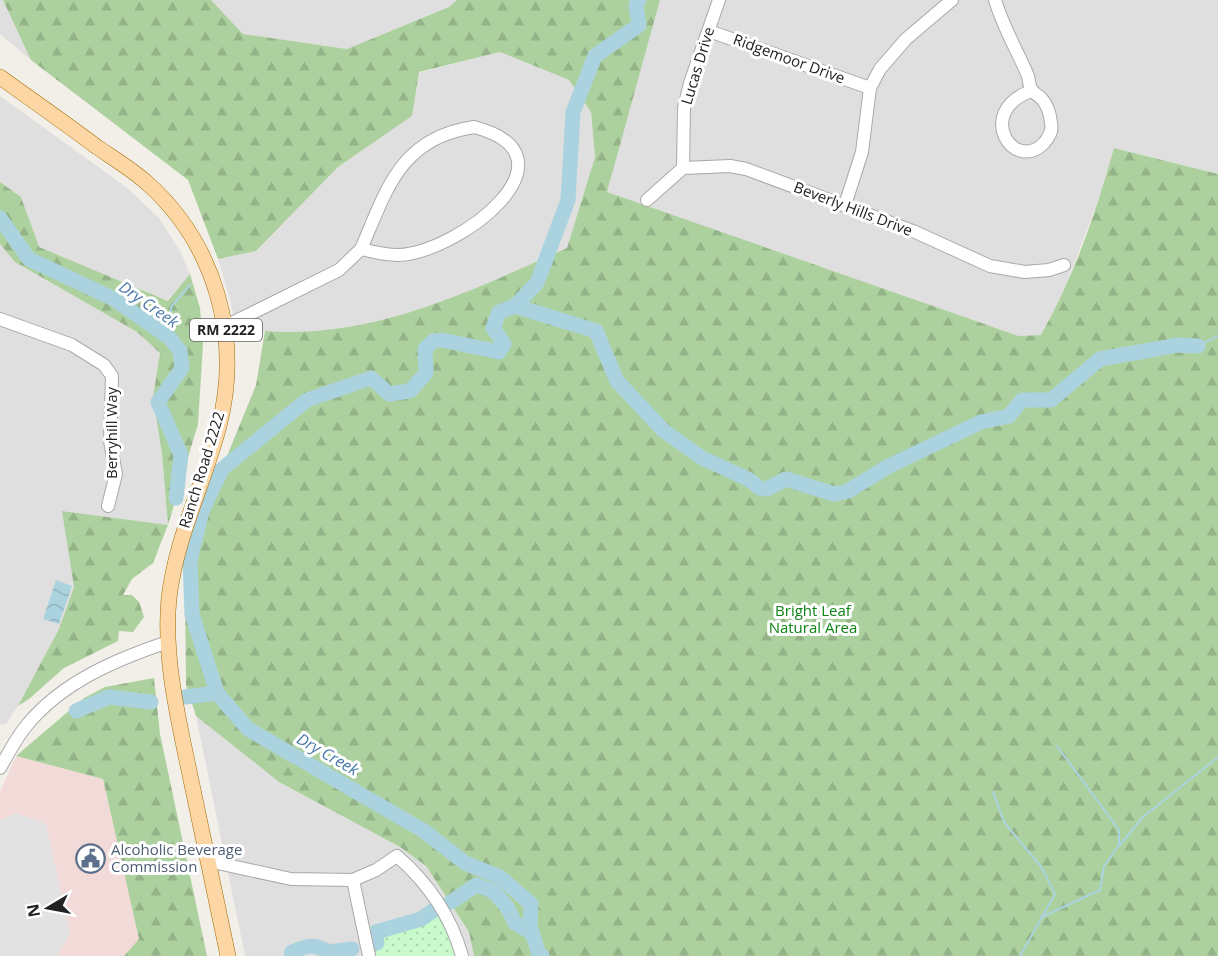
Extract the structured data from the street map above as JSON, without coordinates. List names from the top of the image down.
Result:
{
  "streets": {
    "main road": ["RM 2222", "Ranch Road 2222"],
    "street": [
      "Ridgemoor Drive",
      "Lucas Drive",
      "Beverly Hills Drive",
      "Berryhill Way"
    ]
  },
  "crossings": [
    ["Ridgemoor Drive", "Lucas Drive"],
    ["Lucas Drive", "Beverly Hills Drive"]
  ],
  "water": ["Dry Creek"],
  "parks": ["Bright Leaf Natural Area"],
  "places": {
    "public building": ["Alcoholic Beverage Commission"]
  },
  "north": "left"
}
